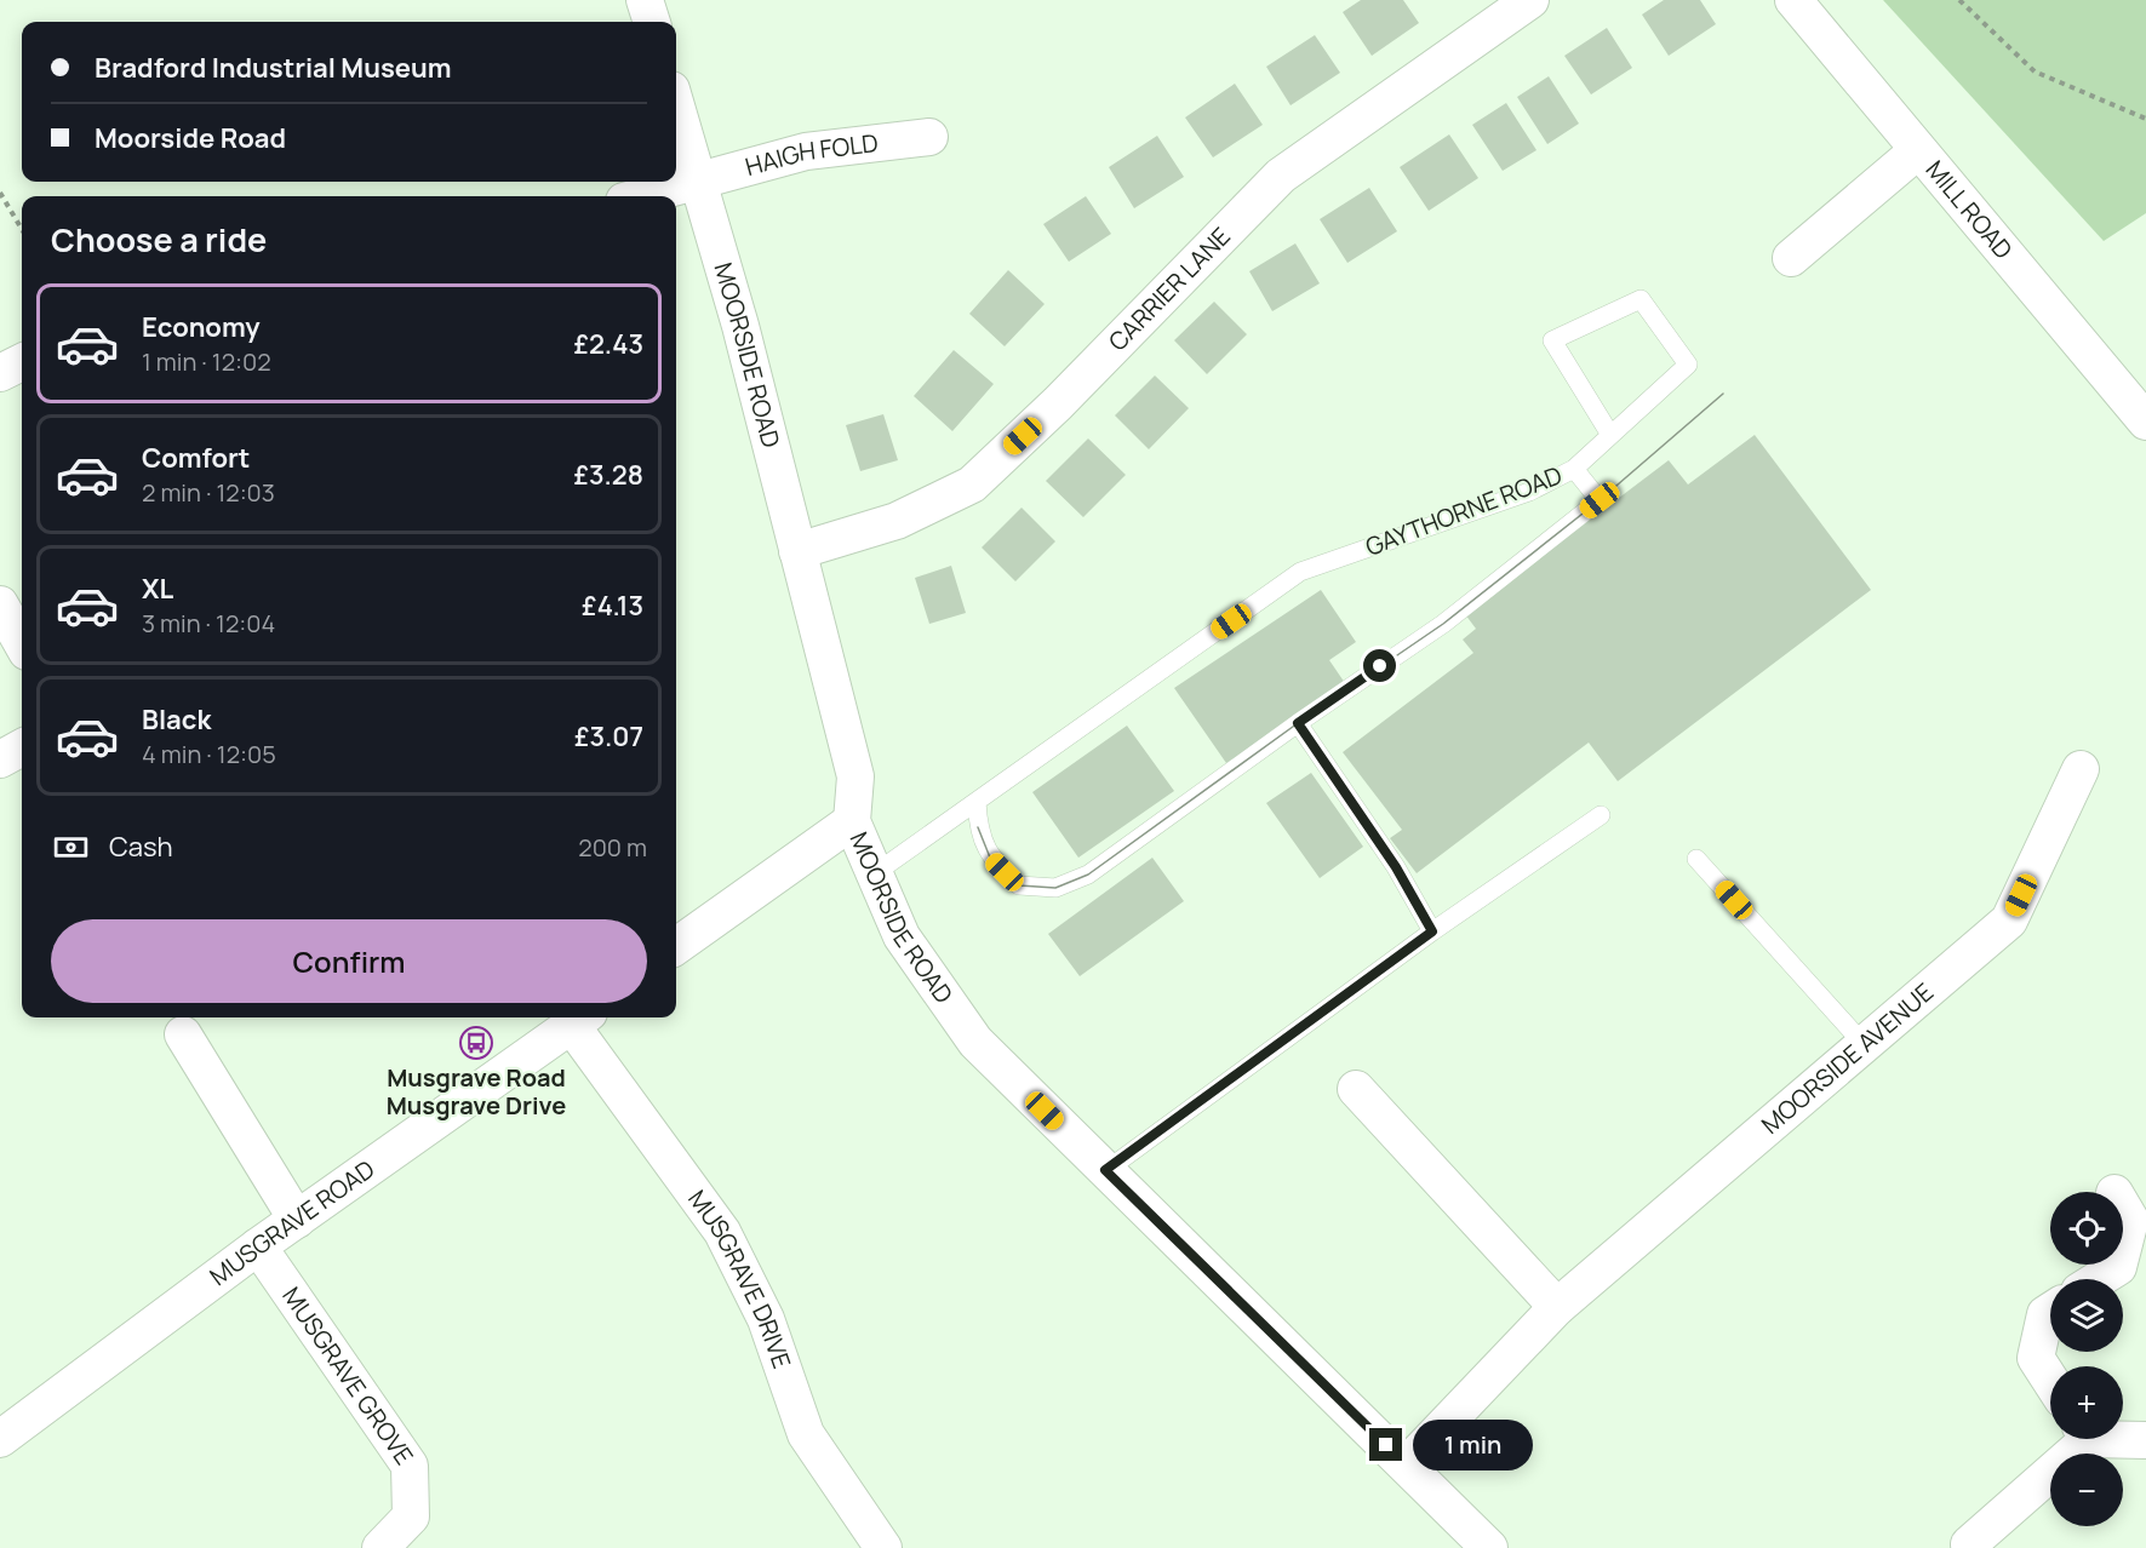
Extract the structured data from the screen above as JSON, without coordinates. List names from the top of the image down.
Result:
{
  "streets": {
    "street": [
      "HAIGH FOLD",
      "MILL ROAD",
      "CARRIER LANE",
      "MOORSIDE ROAD",
      "MOORSIDE AVENUE",
      "MUSGRAVE ROAD",
      "MUSGRAVE DRIVE",
      "MUSGRAVE GROVE"
    ],
    "lane": ["GAYTHORNE ROAD"]
  },
  "crossings": [
    ["HAIGH FOLD", "MOORSIDE ROAD"],
    ["CARRIER LANE", "MOORSIDE ROAD"],
    ["MOORSIDE ROAD", "GAYTHORNE ROAD"],
    ["MOORSIDE ROAD", "MOORSIDE AVENUE"],
    ["MUSGRAVE ROAD", "MUSGRAVE DRIVE"],
    ["MUSGRAVE ROAD", "MUSGRAVE GROVE"]
  ],
  "places": {
    "bus stop": ["Musgrave Road Musgrave Drive"]
  },
  "page": {
    "banner": ["Bradford Industrial Museum", "Moorside Road"],
    "heading": "Choose a ride",
    "list": [
      {
        "name": "Economy",
        "note": "1 min · 12:02",
        "value": "£2.43"
      },
      {
        "name": "Comfort",
        "note": "2 min · 12:03",
        "value": "£3.28"
      },
      {
        "name": "XL",
        "note": "3 min · 12:04",
        "value": "£4.13"
      },
      {
        "name": "Black",
        "note": "4 min · 12:05",
        "value": "£3.07"
      }
    ],
    "pay": ["Cash", "200 m"],
    "buttons": "Confirm",
    "map_buttons": ["+", "−"],
    "bubble": "1 min"
  }
}
